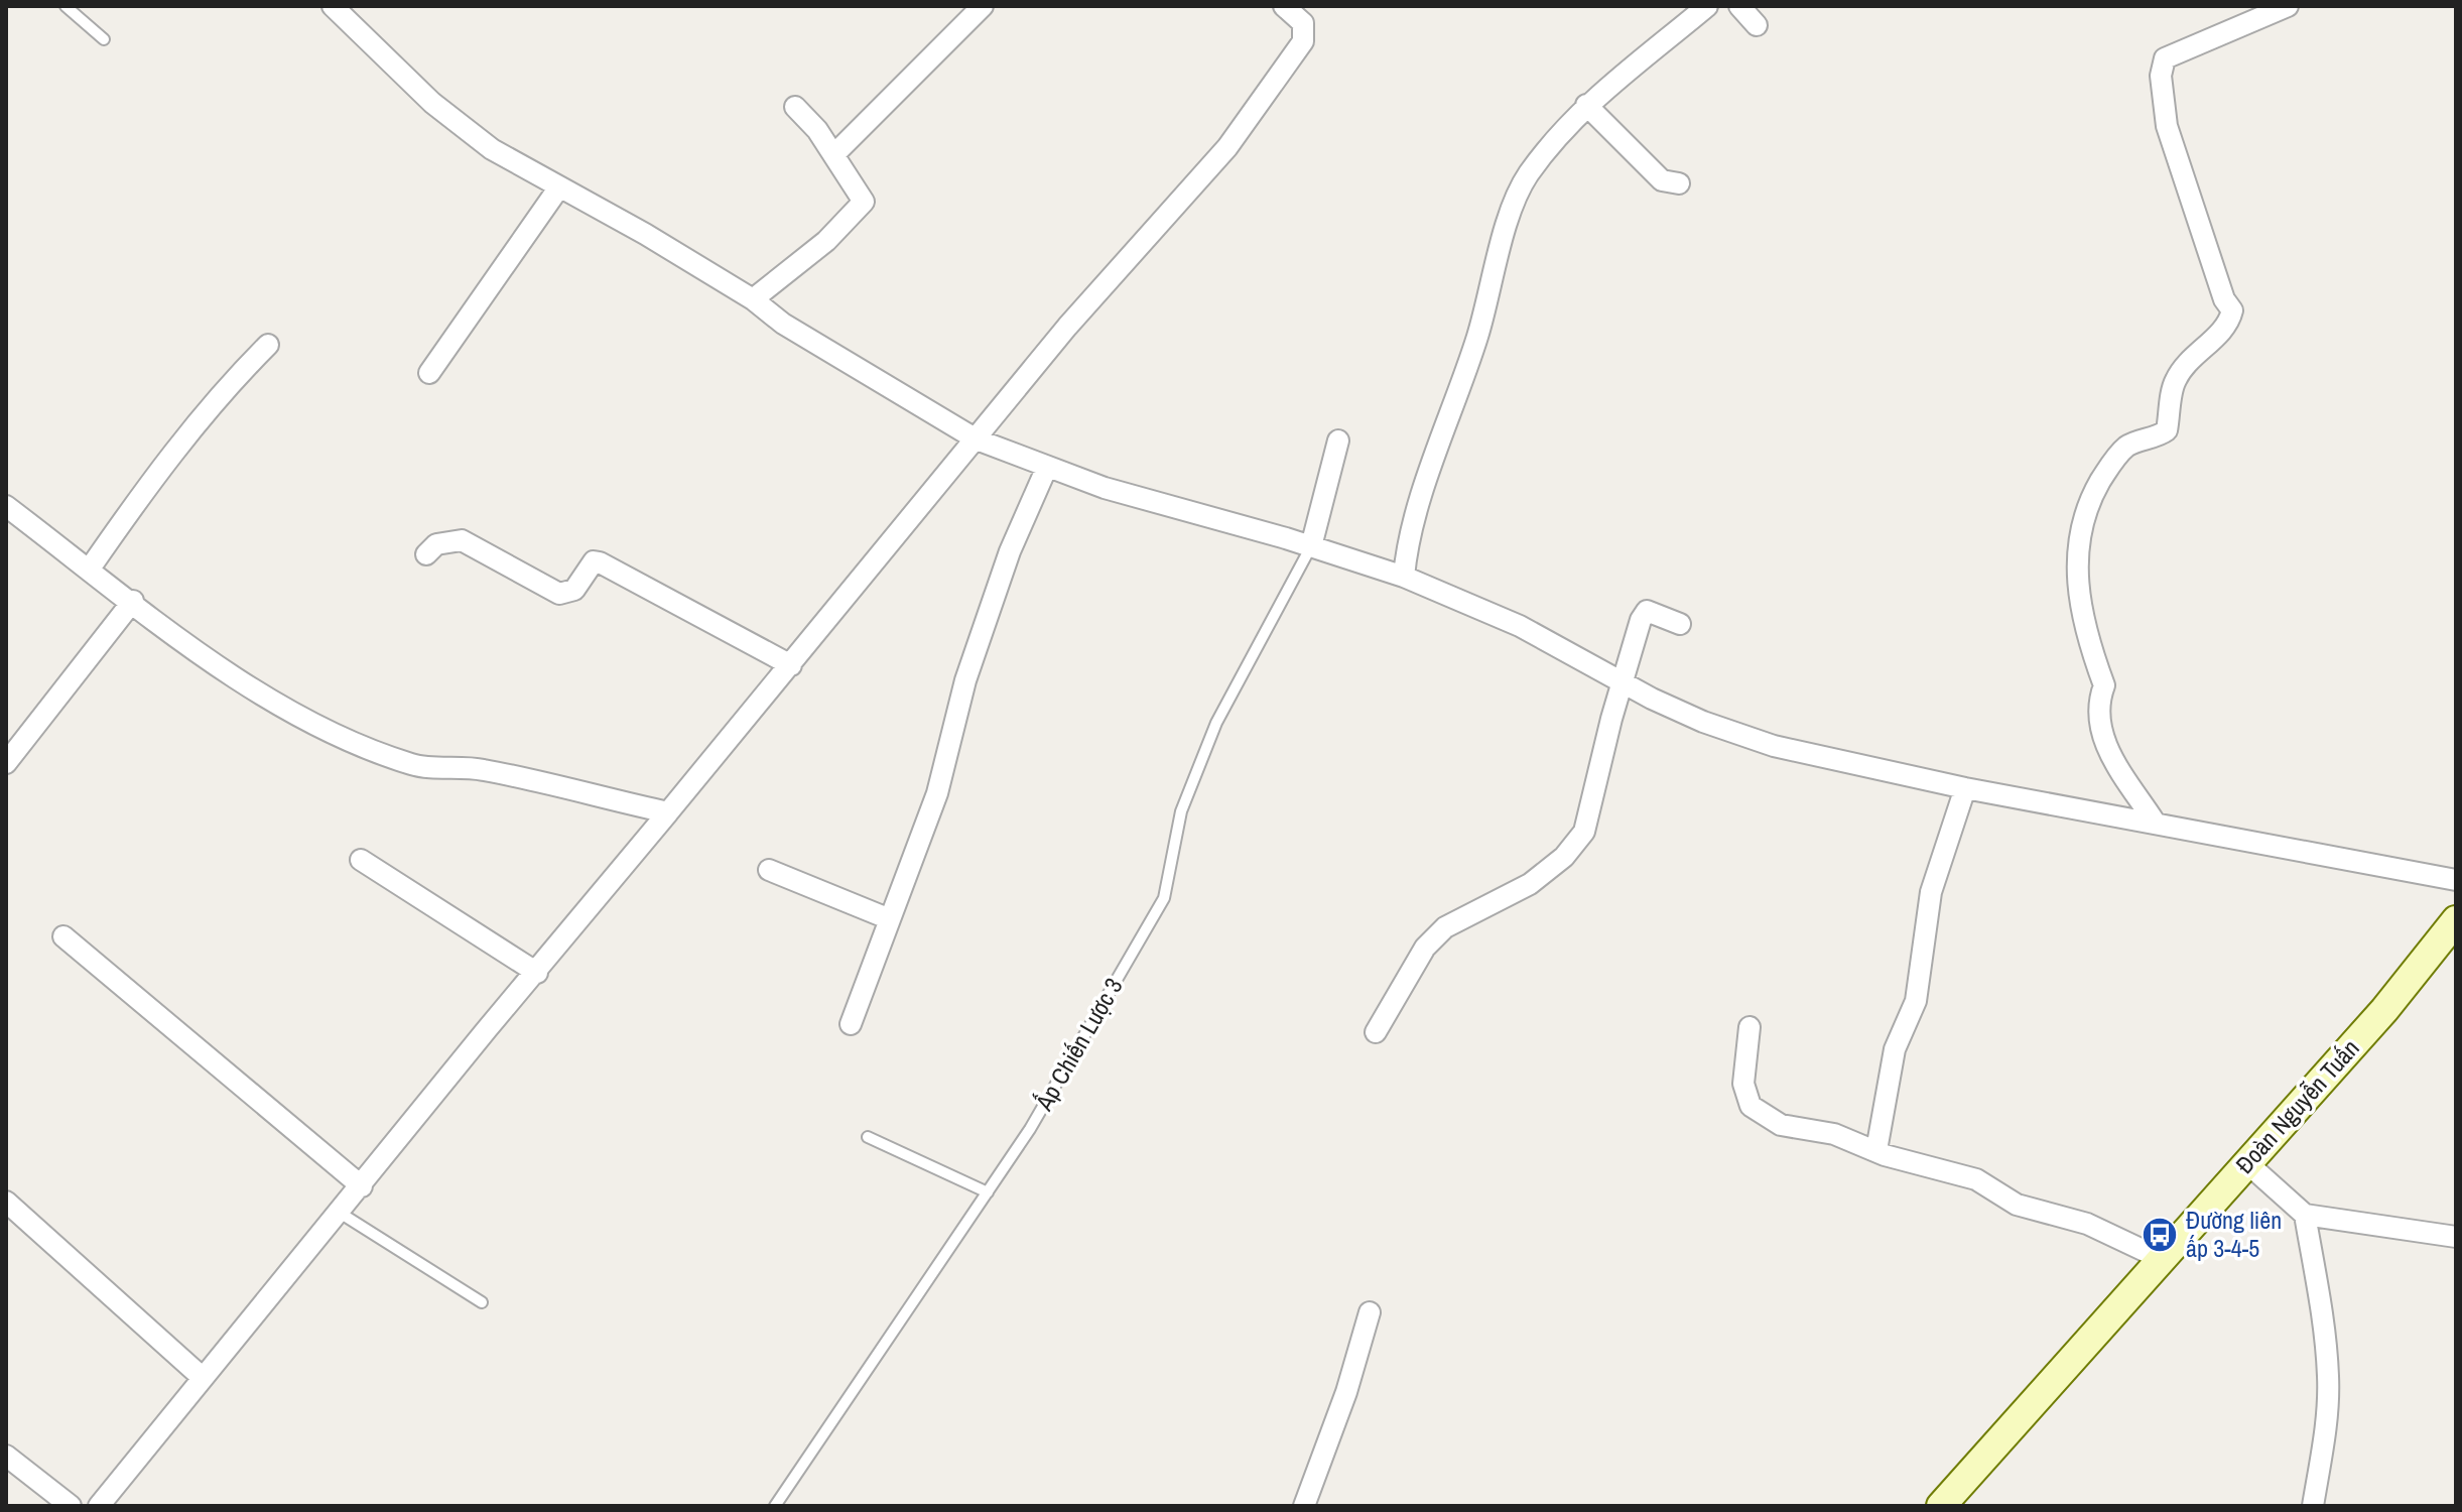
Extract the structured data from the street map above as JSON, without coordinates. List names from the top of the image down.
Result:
{
  "streets": {
    "main road": ["Đoàn Nguyễn Tuấn"],
    "lane": ["Ấp Chiến Lược 3"]
  },
  "places": {
    "bus stop": ["Đường liên ấp 3-4-5"]
  }
}
